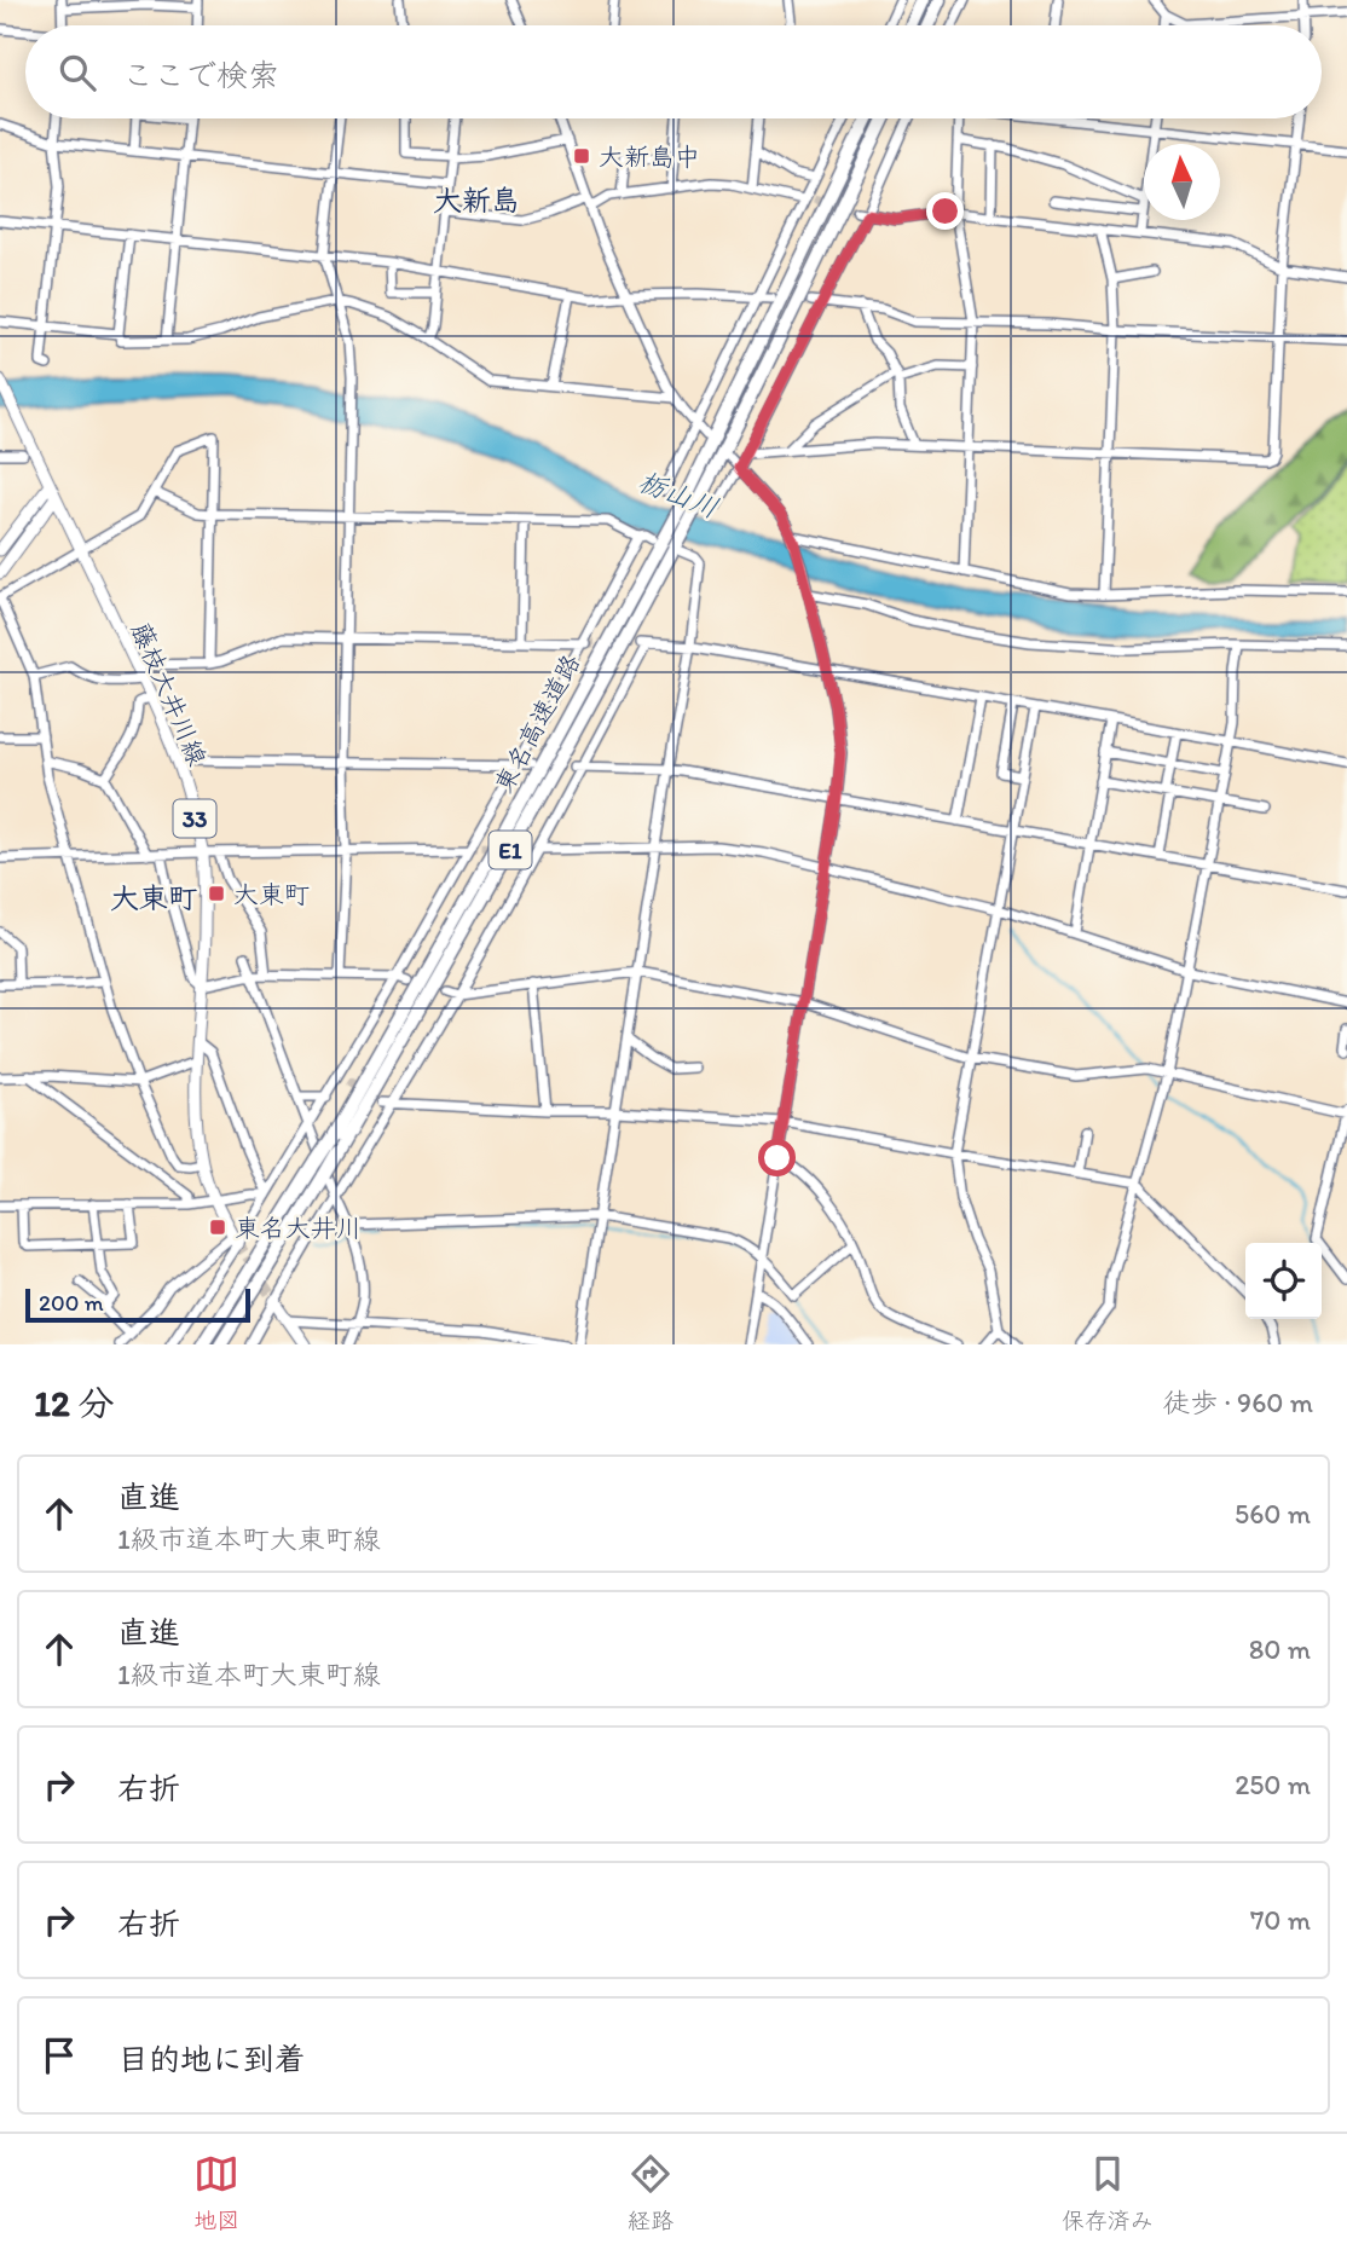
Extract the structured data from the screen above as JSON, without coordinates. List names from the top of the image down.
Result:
{
  "streets": {
    "highway": ["東名高速道路", "E1"],
    "main road": ["藤枝大井川線", "33"]
  },
  "districts": ["大新島", "大東町"],
  "water": ["栃山川"],
  "places": {
    "transit": ["大新島中", "大東町", "東名大井川"]
  },
  "scale_bar": "200 m",
  "north": "top",
  "page": {
    "search": "ここで検索",
    "scale": "200 m",
    "heading": ["12 分", "徒歩 · 960 m"],
    "list": [
      ["直進", "1級市道本町大東町線", "560 m"],
      ["直進", "1級市道本町大東町線", "80 m"],
      ["右折", "250 m"],
      ["右折", "70 m"],
      "目的地に到着"
    ],
    "nav": ["地図", "経路", "保存済み"]
  }
}
